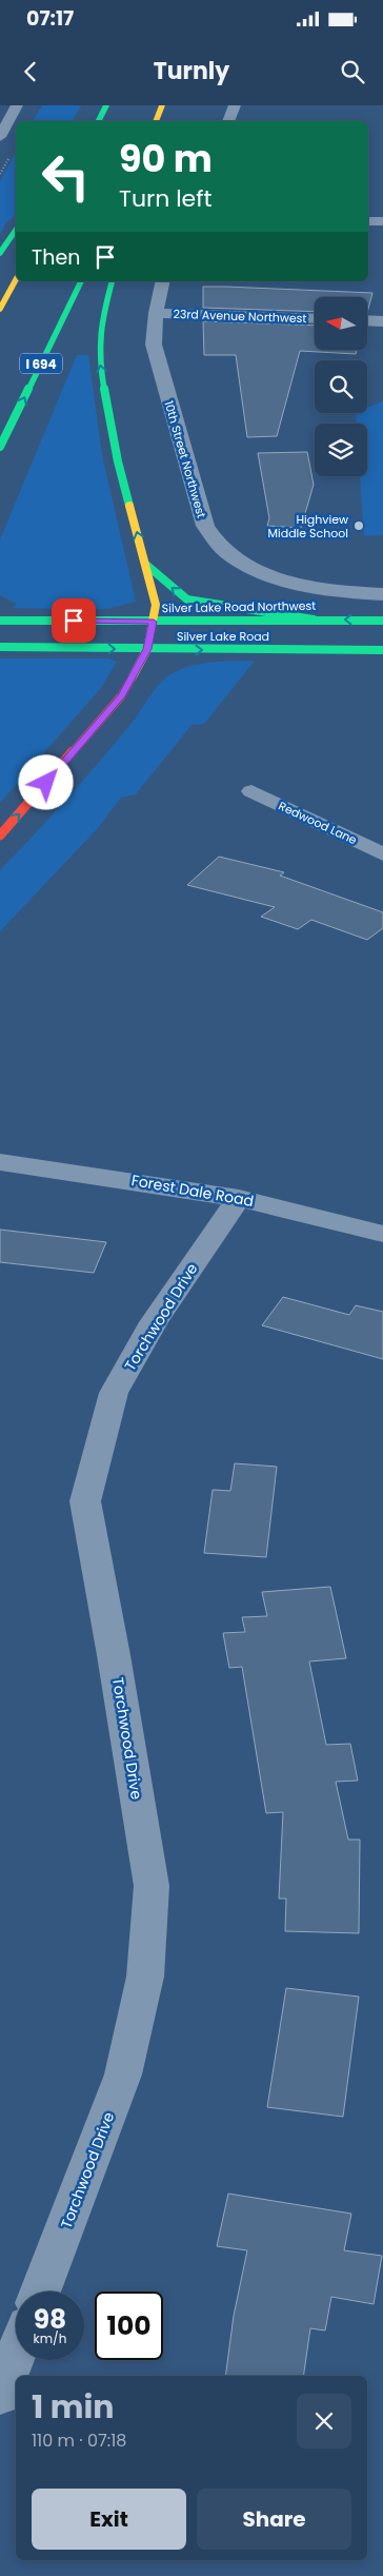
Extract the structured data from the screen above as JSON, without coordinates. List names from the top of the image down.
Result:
{
  "streets": {
    "main road": ["I 694", "Silver Lake Road Northwest", "Silver Lake Road"],
    "street": [
      "23rd Avenue Northwest",
      "10th Street Northwest",
      "Redwood Lane",
      "Forest Dale Road",
      "Torchwood Drive"
    ]
  },
  "crossings": [
    ["23rd Avenue Northwest", "10th Street Northwest"],
    ["Forest Dale Road", "Torchwood Drive"]
  ],
  "places": ["Highview Middle School"],
  "north": "left",
  "page": {
    "status": "07:17",
    "header": "Turnly",
    "turn": ["90 m", "Turn left"],
    "then": "Then",
    "speed": "98 km/h",
    "limit": "100",
    "heading": ["1 min", "110 m · 07:18"],
    "buttons": ["Exit", "Share"]
  }
}
